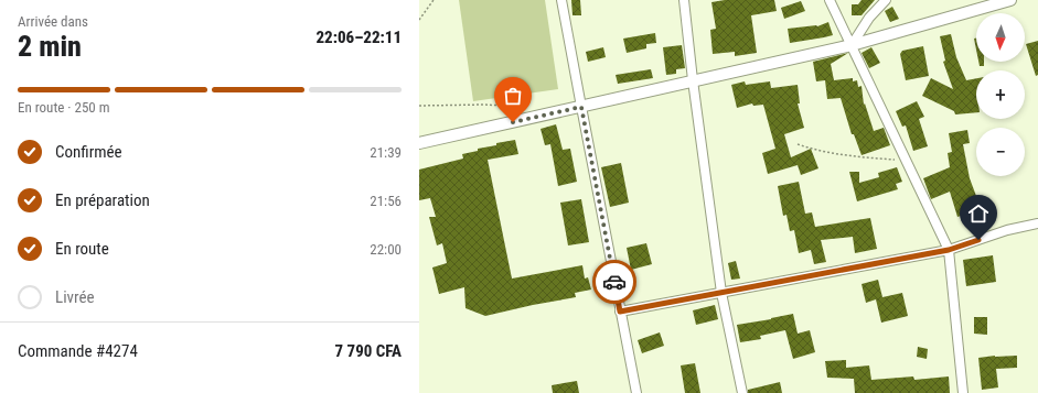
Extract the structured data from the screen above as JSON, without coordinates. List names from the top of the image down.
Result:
{
  "north": "bottom",
  "page": {
    "heading": ["2 min", "Arrivée dans", "22:06–22:11"],
    "panel": ["Commande #4274", "7 790 CFA"],
    "map_buttons": ["+", "−"],
    "bar": "En route · 250 m",
    "list": [
      ["Confirmée", "21:39"],
      ["En préparation", "21:56"],
      ["En route", "22:00"],
      "Livrée"
    ]
  }
}
